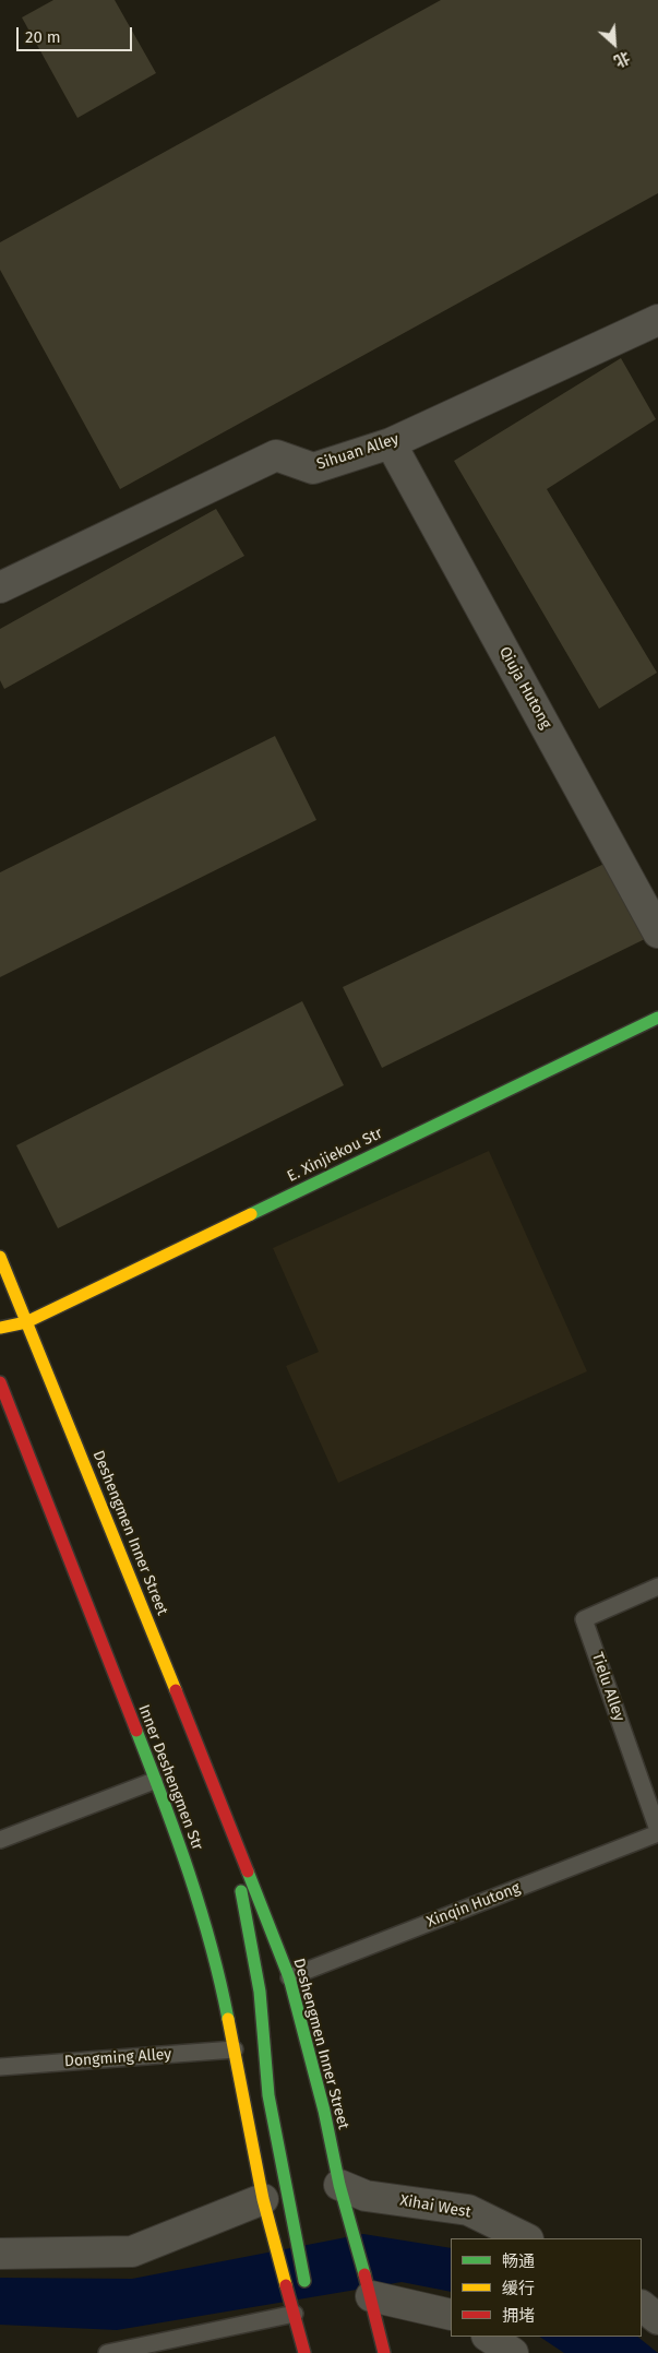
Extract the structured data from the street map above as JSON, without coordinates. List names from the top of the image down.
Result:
{
  "streets": {
    "main road": ["E. Xinjiekou Str", "Deshengmen Inner Street", "Inner Deshengmen Str"],
    "street": ["Sihuan Alley", "Qiuja Hutong", "Xihai West"],
    "lane": ["Tielu Alley", "Xinqin Hutong", "Dongming Alley"]
  },
  "crossings": [
    ["Sihuan Alley", "Qiuja Hutong"],
    ["E. Xinjiekou Str", "Deshengmen Inner Street"],
    ["Deshengmen Inner Street", "Inner Deshengmen Str"],
    ["Deshengmen Inner Street", "Xinqin Hutong"],
    ["Deshengmen Inner Street", "Xihai West"],
    ["Tielu Alley", "Xinqin Hutong"],
    ["Inner Deshengmen Str", "Dongming Alley"]
  ],
  "legend": ["畅通", "缓行", "拥堵"],
  "scale_bar": "20 m",
  "north": "bottom right"
}
